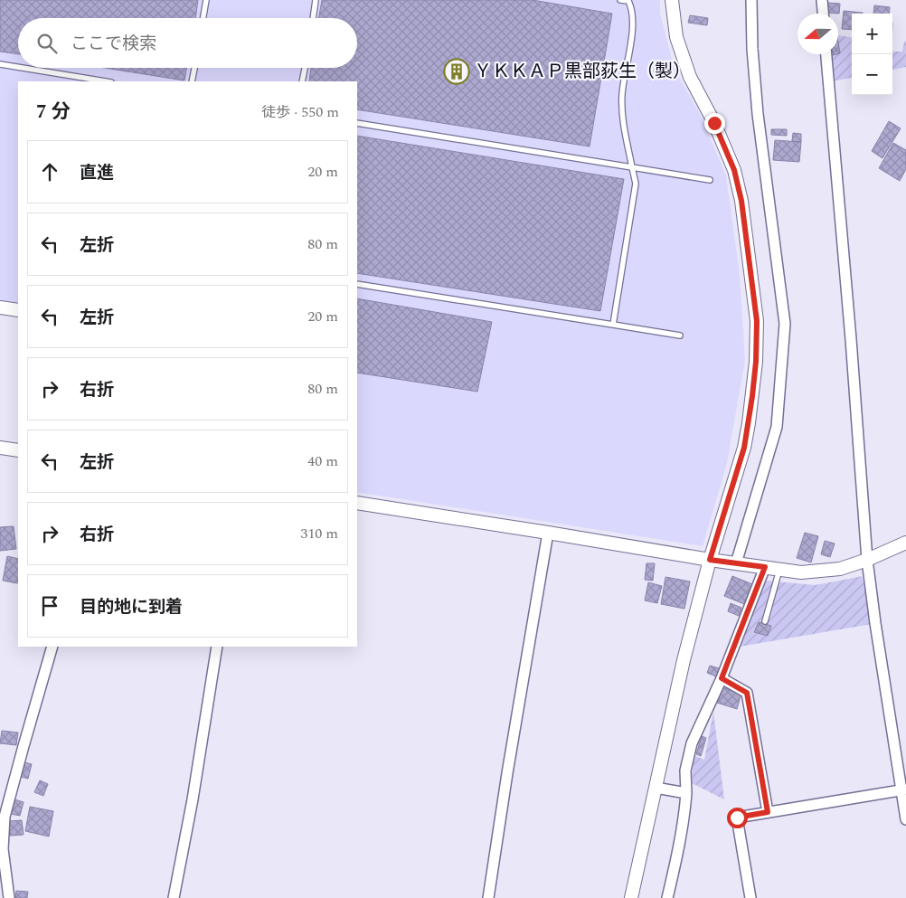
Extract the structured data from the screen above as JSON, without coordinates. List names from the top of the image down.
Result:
{
  "places": {
    "building": ["ＹＫＫＡＰ黒部荻生（製）"]
  },
  "north": "left",
  "page": {
    "map_buttons": ["+", "−"],
    "search": "ここで検索",
    "heading": ["7 分", "徒歩 · 550 m"],
    "list": [
      ["直進", "20 m"],
      ["左折", "80 m"],
      ["左折", "20 m"],
      ["右折", "80 m"],
      ["左折", "40 m"],
      ["右折", "310 m"],
      "目的地に到着"
    ]
  }
}
